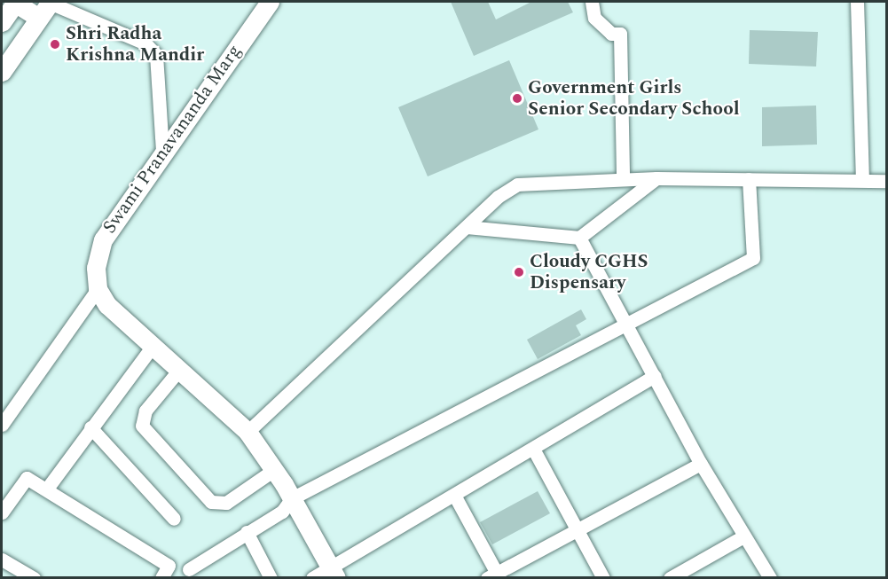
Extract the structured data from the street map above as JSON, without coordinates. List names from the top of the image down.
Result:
{
  "streets": {
    "street": ["Swami Pranavananda Marg"]
  },
  "places": ["Shri Radha Krishna Mandir", "Government Girls Senior Secondary School", "Cloudy CGHS Dispensary"]
}
